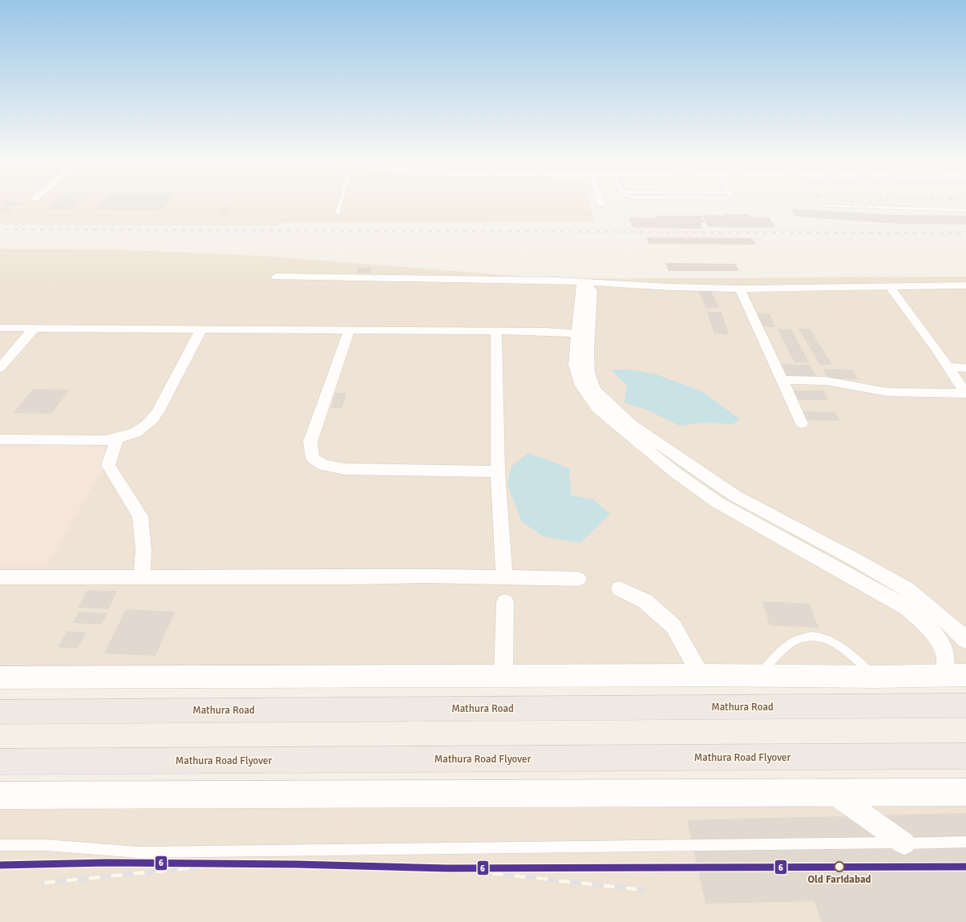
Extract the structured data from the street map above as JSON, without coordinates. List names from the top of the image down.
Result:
{
  "streets": {
    "highway": ["Mathura Road", "Mathura Road Flyover"]
  },
  "places": ["Old Faridabad"],
  "lines": ["transit line 6"]
}
